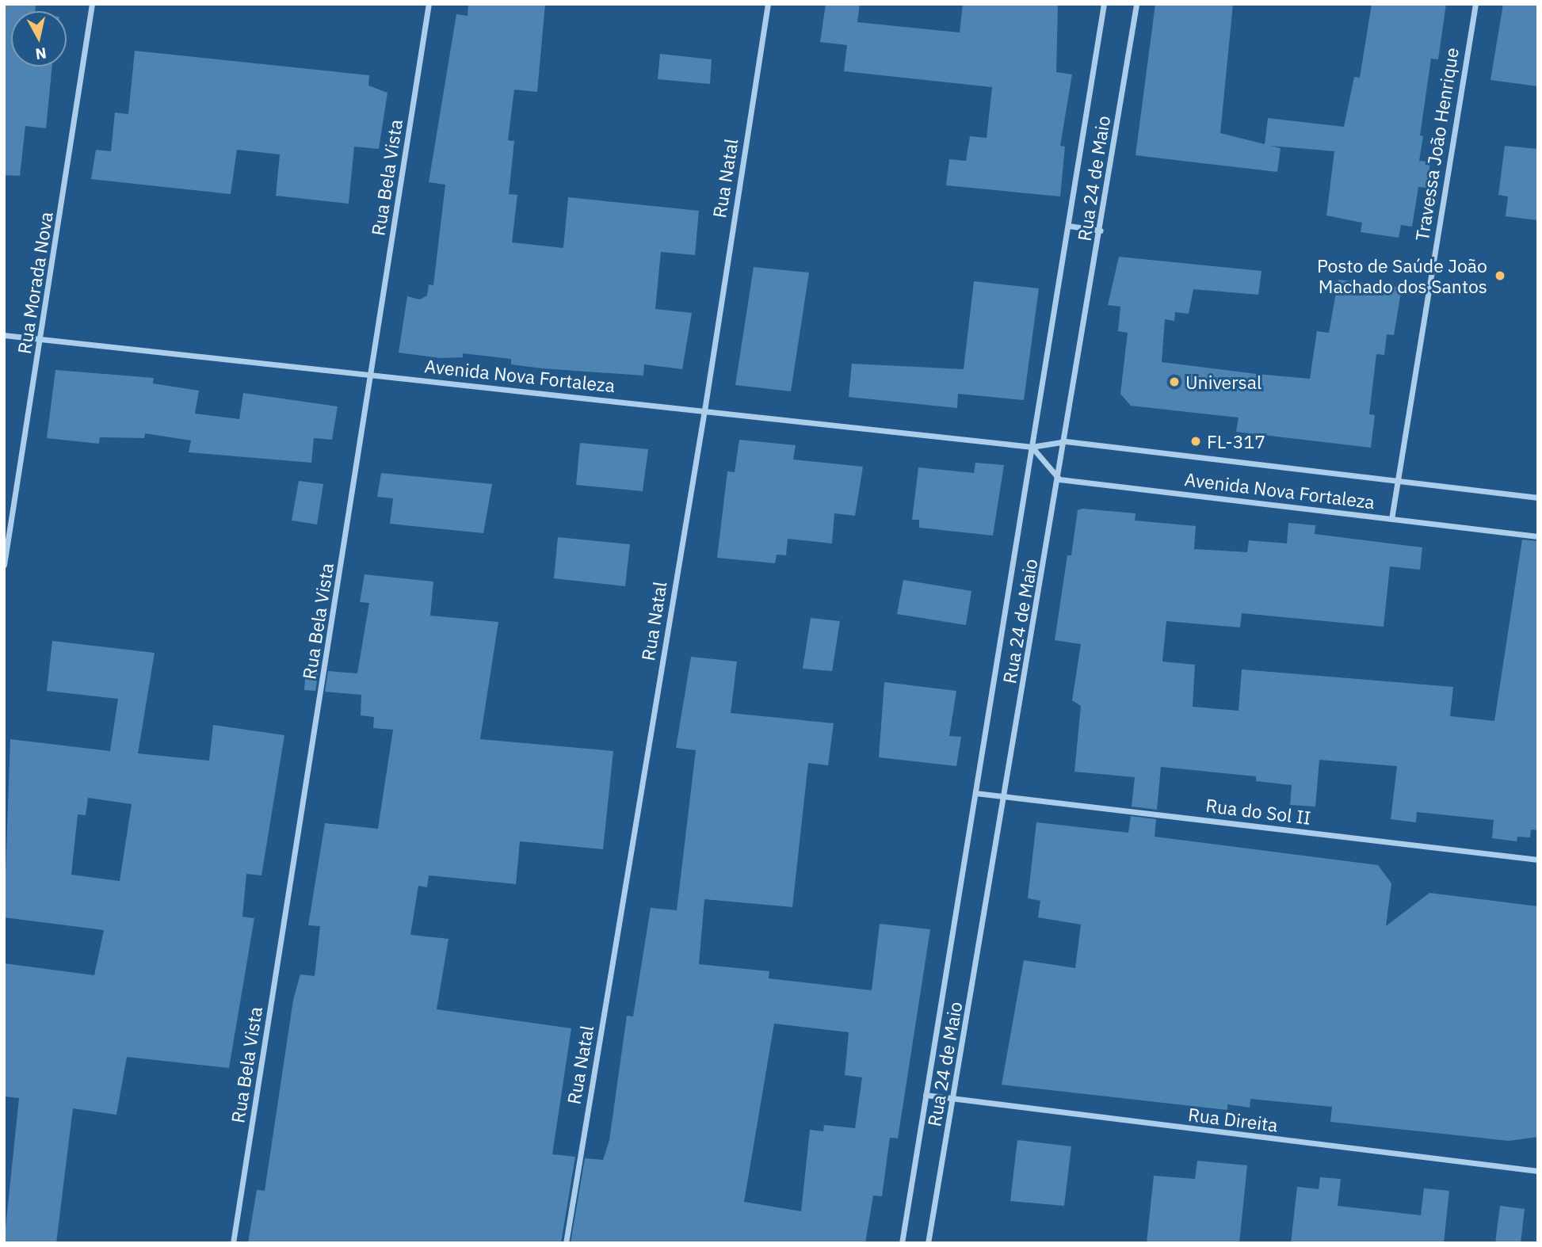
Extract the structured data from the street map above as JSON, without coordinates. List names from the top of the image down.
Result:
{
  "streets": {
    "street": [
      "Travessa João Henrique",
      "Rua Bela Vista",
      "Rua Natal",
      "Rua 24 de Maio",
      "Rua Morada Nova",
      "Avenida Nova Fortaleza",
      "Rua do Sol II",
      "Rua Direita"
    ]
  },
  "crossings": [
    ["Travessa João Henrique", "Avenida Nova Fortaleza"],
    ["Rua Bela Vista", "Avenida Nova Fortaleza"],
    ["Rua Natal", "Avenida Nova Fortaleza"],
    ["Rua 24 de Maio", "Avenida Nova Fortaleza"],
    ["Rua 24 de Maio", "Rua do Sol II"],
    ["Rua 24 de Maio", "Rua Direita"],
    ["Rua Morada Nova", "Avenida Nova Fortaleza"]
  ],
  "places": ["Posto de Saúde João Machado dos Santos", "Universal", "FL-317"],
  "north": "bottom"
}
